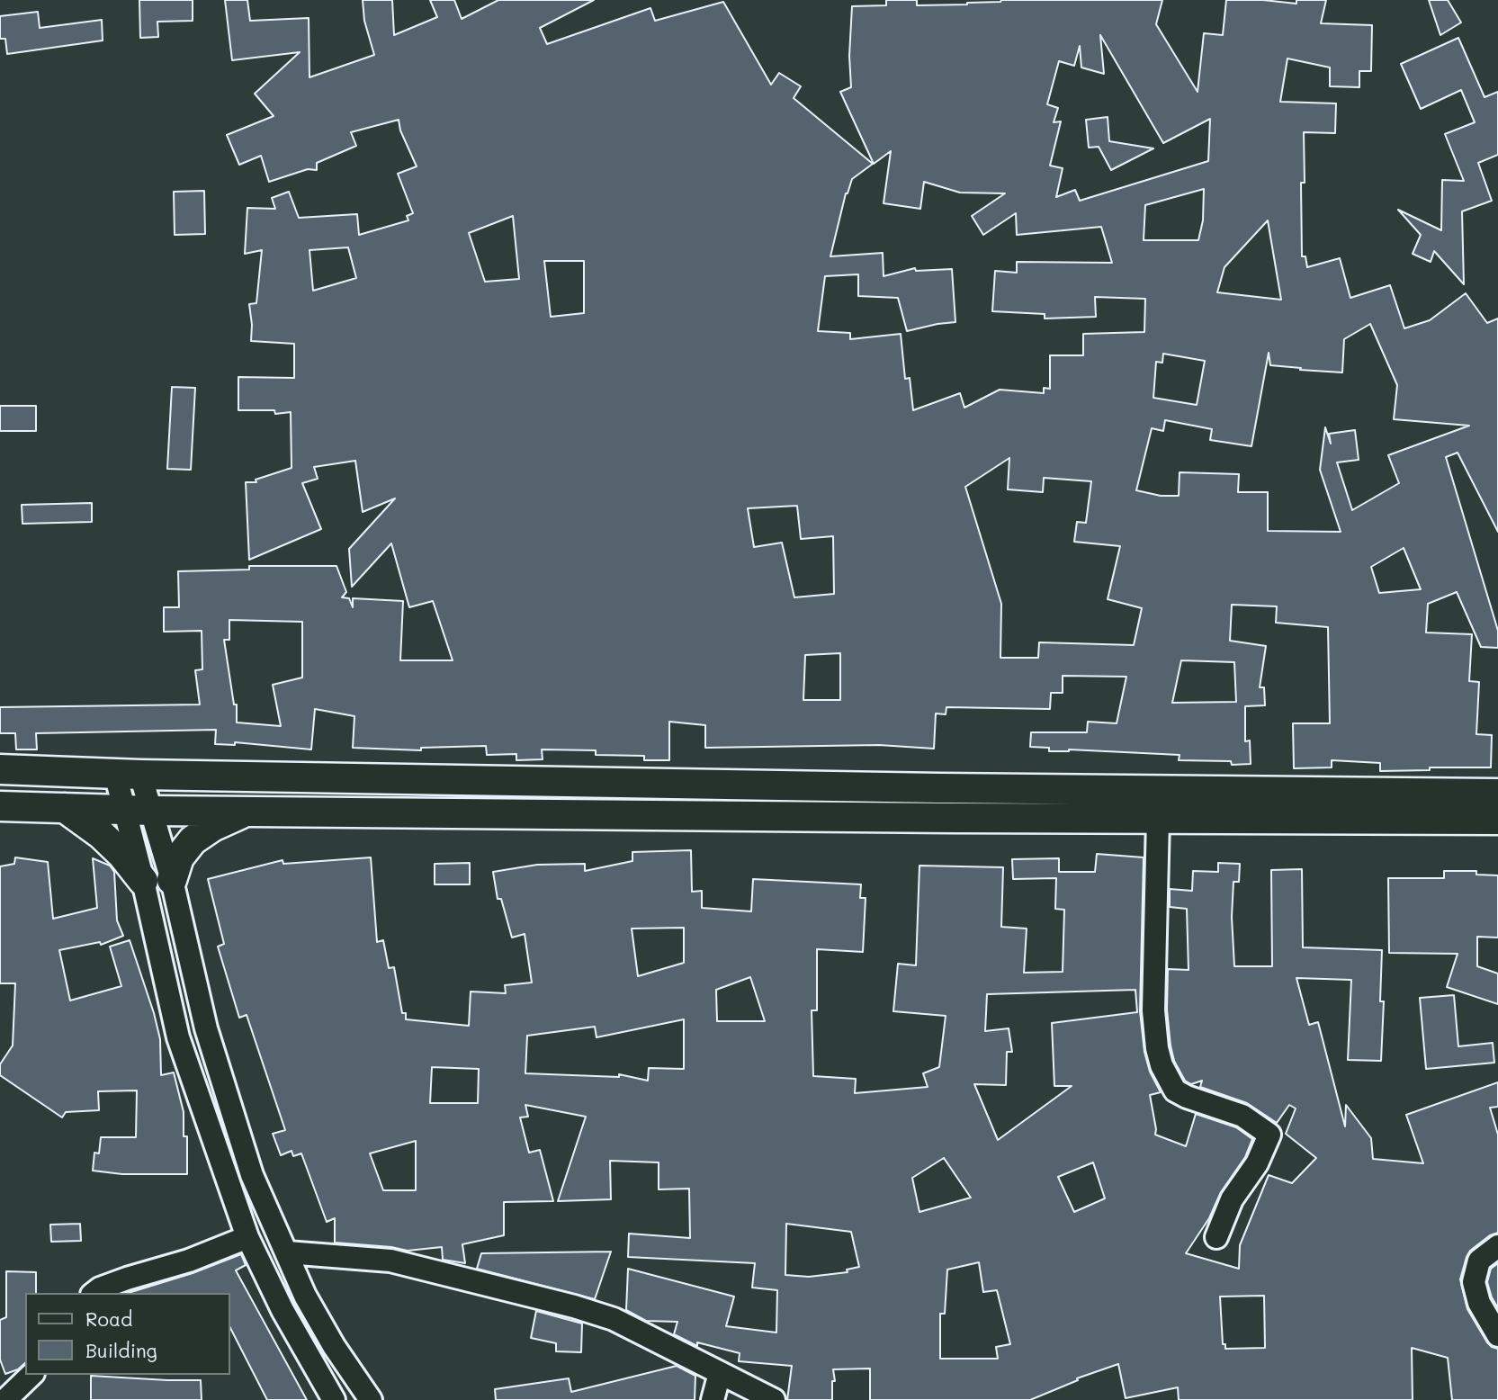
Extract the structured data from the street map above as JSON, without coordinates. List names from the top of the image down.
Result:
{
  "legend": ["Road", "Building"]
}
